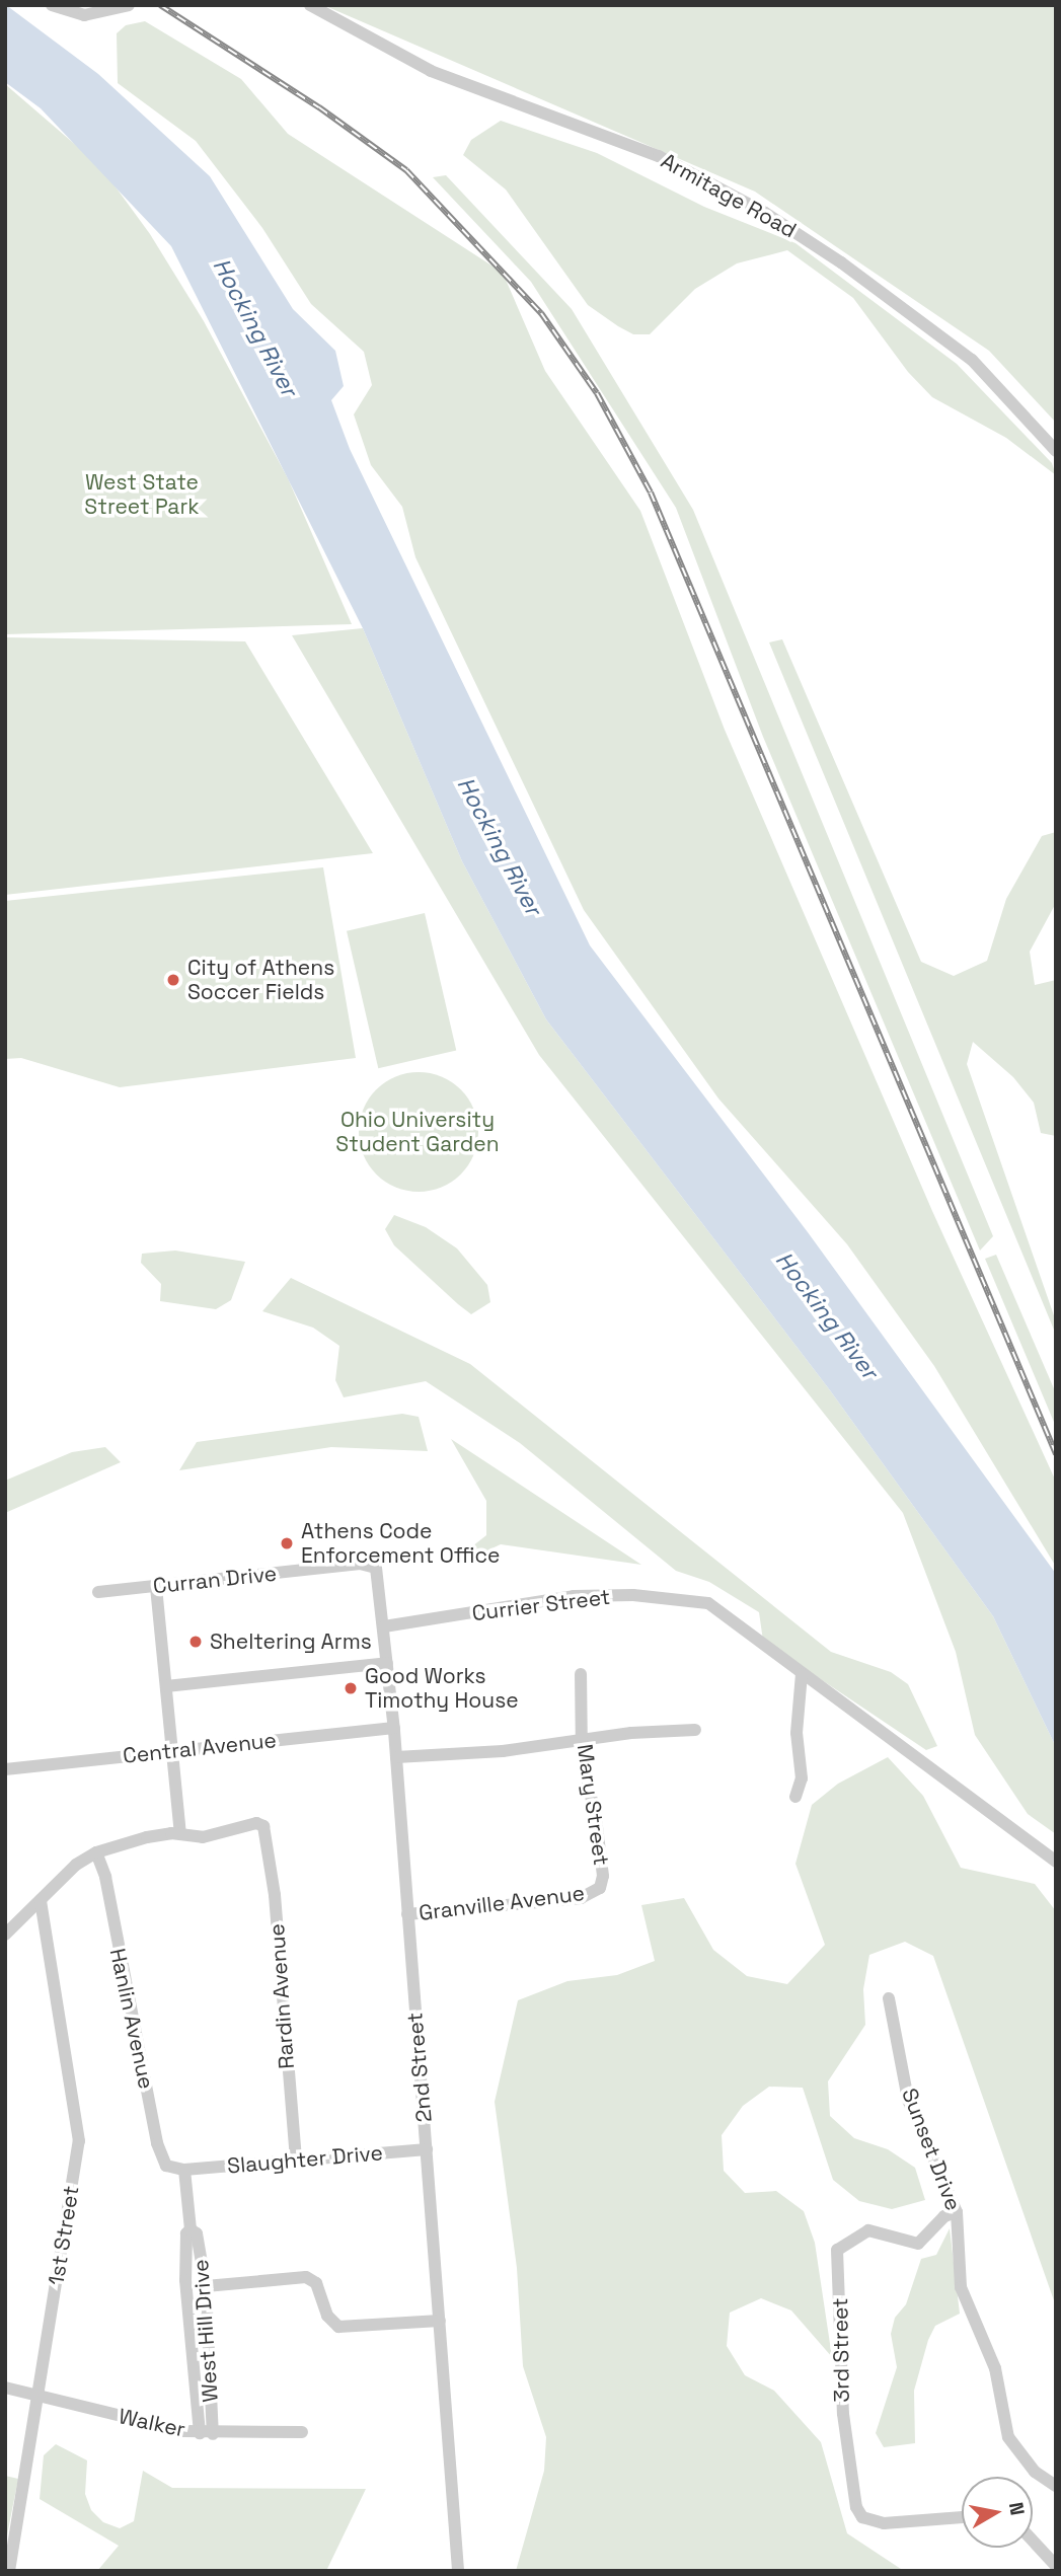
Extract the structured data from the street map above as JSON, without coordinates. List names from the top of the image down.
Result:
{
  "streets": {
    "street": [
      "Armitage Road",
      "Curran Drive",
      "Currier Street",
      "Central Avenue",
      "Mary Street",
      "Granville Avenue",
      "Rardin Avenue",
      "Hanlin Avenue",
      "2nd Street",
      "Sunset Drive",
      "Slaughter Drive",
      "1st Street",
      "West Hill Drive",
      "3rd Street",
      "Walker"
    ]
  },
  "crossings": [
    ["Curran Drive", "2nd Street"],
    ["Currier Street", "2nd Street"],
    ["Central Avenue", "2nd Street"],
    ["Mary Street", "Granville Avenue"],
    ["Granville Avenue", "2nd Street"],
    ["Rardin Avenue", "Slaughter Drive"],
    ["Hanlin Avenue", "Slaughter Drive"],
    ["Hanlin Avenue", "West Hill Drive"],
    ["2nd Street", "Slaughter Drive"],
    ["Sunset Drive", "3rd Street"],
    ["Slaughter Drive", "West Hill Drive"],
    ["1st Street", "Walker"],
    ["West Hill Drive", "Walker"]
  ],
  "water": ["Hocking River"],
  "parks": ["West State Street Park", "Ohio University Student Garden"],
  "places": [
    "City of Athens Soccer Fields",
    "Athens Code Enforcement Office",
    "Sheltering Arms",
    "Good Works Timothy House"
  ],
  "north": "right"
}
